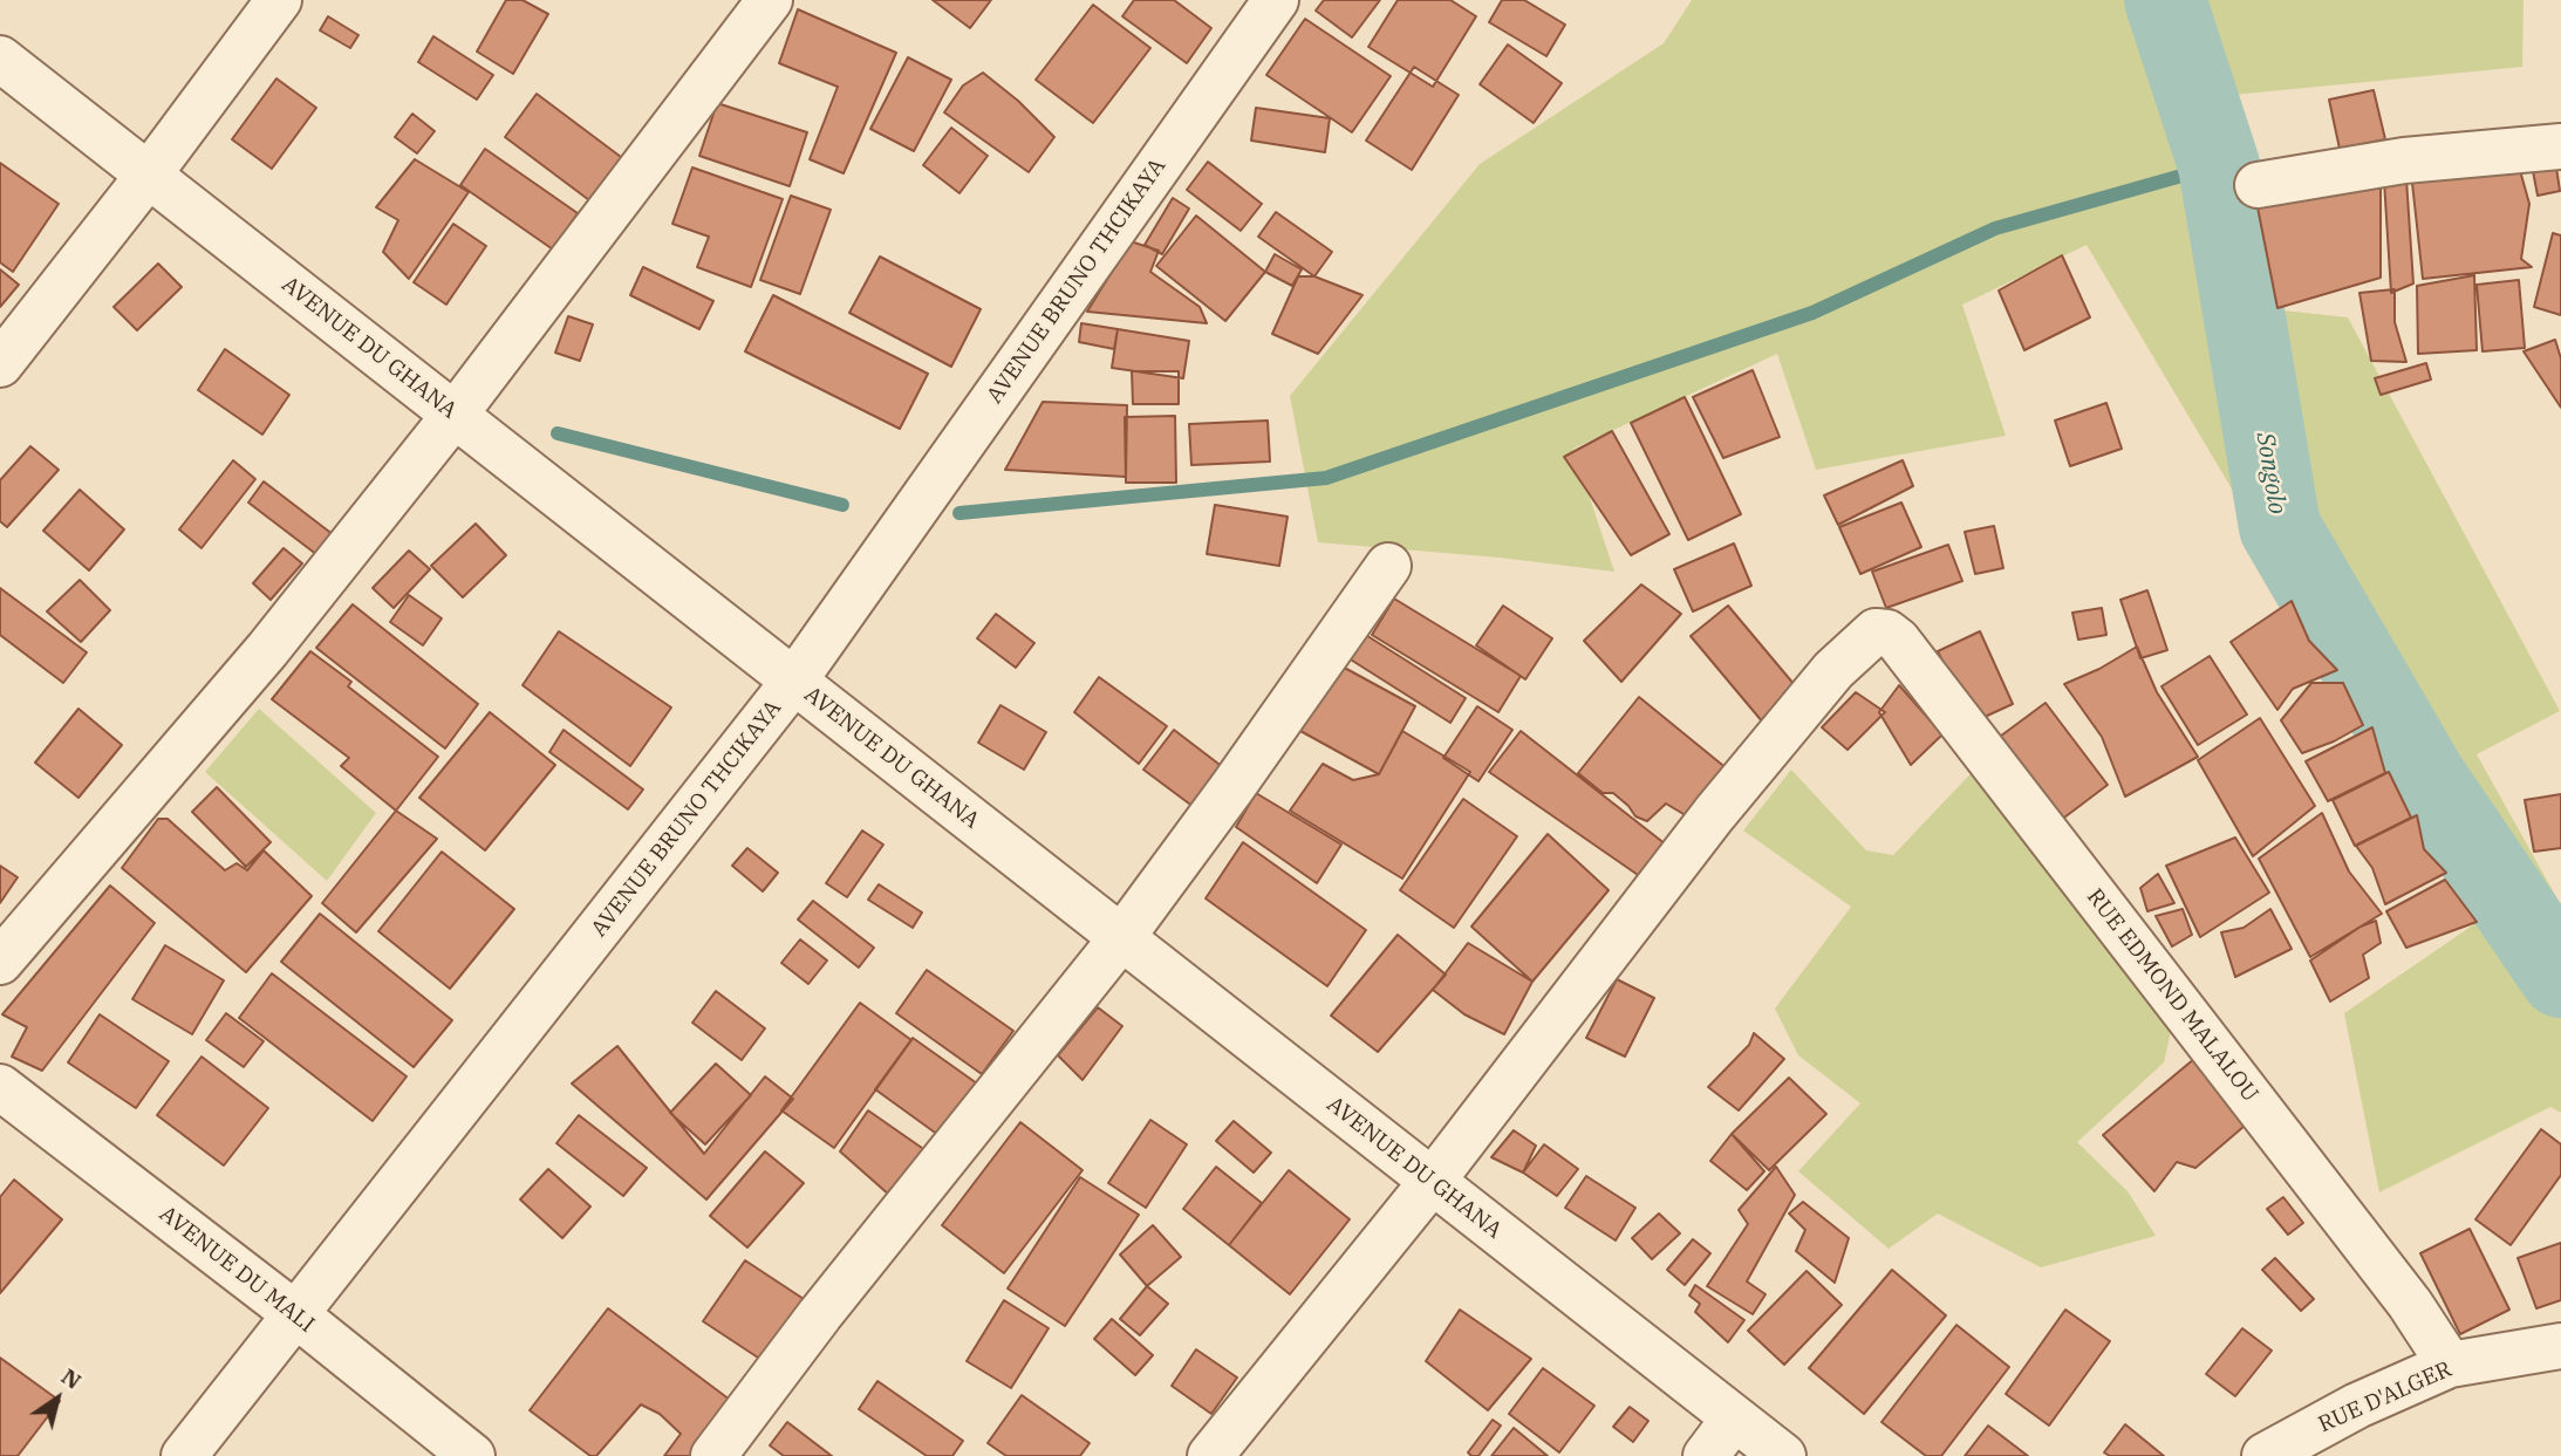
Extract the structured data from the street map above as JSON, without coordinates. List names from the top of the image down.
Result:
{
  "streets": {
    "street": [
      "AVENUE BRUNO THCIKAYA",
      "AVENUE DU GHANA",
      "RUE EDMOND MALALOU",
      "AVENUE DU MALI",
      "RUE D'ALGER"
    ]
  },
  "crossings": [
    ["AVENUE BRUNO THCIKAYA", "AVENUE DU GHANA"],
    ["AVENUE BRUNO THCIKAYA", "AVENUE DU MALI"],
    ["AVENUE DU GHANA", "RUE EDMOND MALALOU"],
    ["RUE EDMOND MALALOU", "RUE D'ALGER"]
  ],
  "water": ["Songolo"],
  "north": "top right"
}
